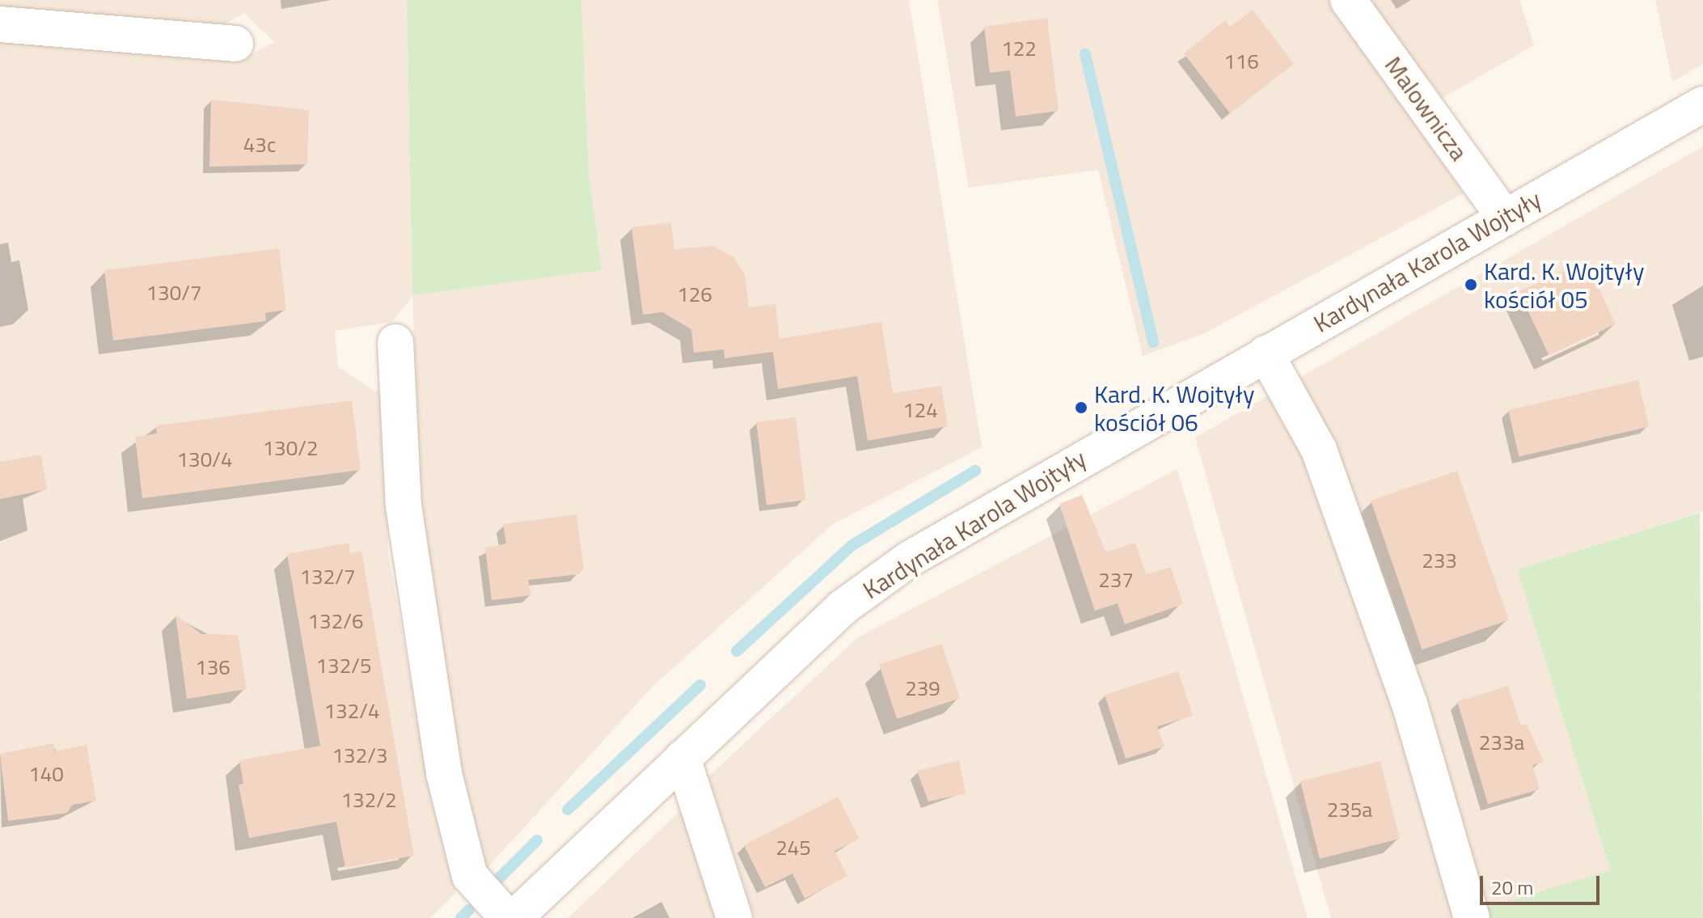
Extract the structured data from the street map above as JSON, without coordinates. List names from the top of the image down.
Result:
{
  "streets": {
    "street": ["Malownicza", "Kardynała Karola Wojtyły"]
  },
  "crossings": [
    ["Malownicza", "Kardynała Karola Wojtyły"]
  ],
  "places": ["Kard. K. Wojtyły kościół 05", "Kard. K. Wojtyły kościół 06"],
  "house_numbers": [
    "122",
    "116",
    "43c",
    "130/7",
    "126",
    "124",
    "130/2",
    "130/4",
    "233",
    "132/7",
    "237",
    "132/6",
    "132/5",
    "136",
    "239",
    "132/4",
    "233a",
    "132/3",
    "140",
    "132/2",
    "235a",
    "245"
  ],
  "scale_bar": "20 m"
}
